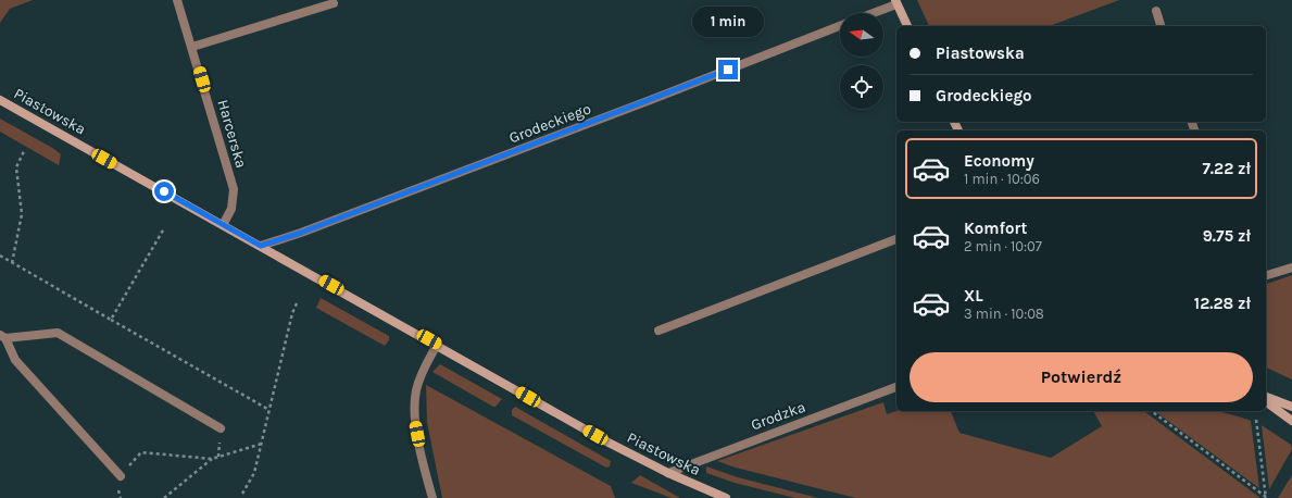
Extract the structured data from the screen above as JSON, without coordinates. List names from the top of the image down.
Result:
{
  "streets": {
    "street": [
      "Piastowska",
      "Grodeckiego",
      "Harcerska",
      "Grodzka"
    ]
  },
  "crossings": [
    ["Piastowska", "Grodeckiego"],
    ["Piastowska", "Harcerska"],
    ["Piastowska", "Grodzka"]
  ],
  "north": "left",
  "page": {
    "bubble": "1 min",
    "banner": ["Piastowska", "Grodeckiego"],
    "list": [
      {
        "name": "Economy",
        "note": "1 min · 10:06",
        "value": "7.22 zł"
      },
      {
        "name": "Komfort",
        "note": "2 min · 10:07",
        "value": "9.75 zł"
      },
      {
        "name": "XL",
        "note": "3 min · 10:08",
        "value": "12.28 zł"
      }
    ],
    "buttons": "Potwierdź"
  }
}
